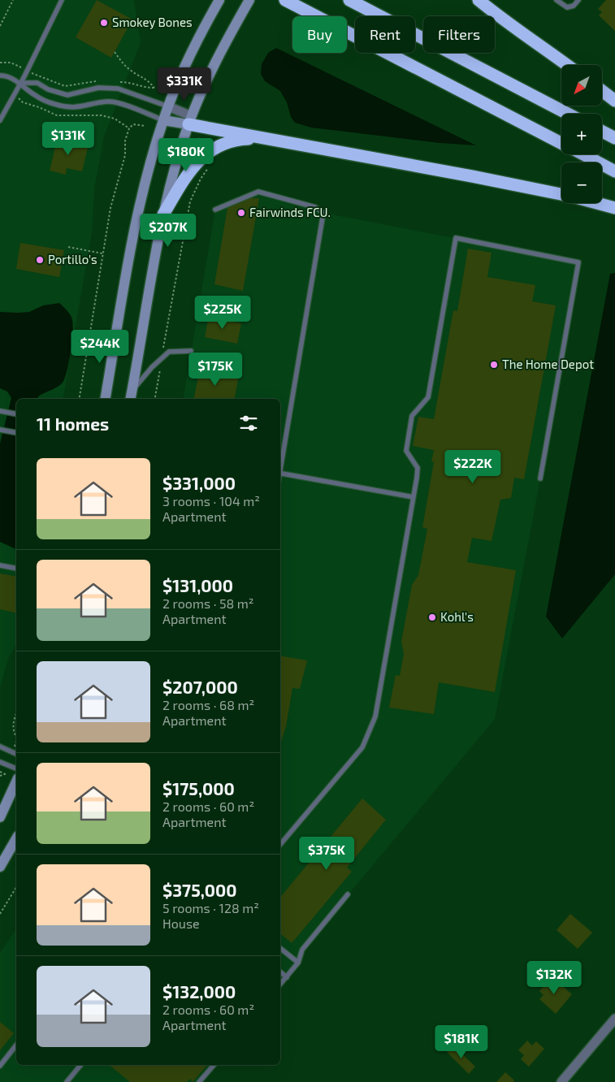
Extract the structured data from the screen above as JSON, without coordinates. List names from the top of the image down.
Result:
{
  "places": [
    "Smokey Bones",
    "Fairwinds FCU.",
    "Portillo's",
    "The Home Depot",
    "Kohl's"
  ],
  "north": "bottom left",
  "page": {
    "chip": ["Buy", "Rent", "Filters"],
    "map_buttons": ["+", "−"],
    "price": [
      "$331K",
      "$131K",
      "$180K",
      "$207K",
      "$225K",
      "$244K",
      "$175K",
      "$222K",
      "$375K",
      "$132K",
      "$181K"
    ],
    "heading": "11 homes",
    "list": [
      {
        "name": "$331,000",
        "note": "3 rooms · 104 m² · Apartment"
      },
      {
        "name": "$131,000",
        "note": "2 rooms · 58 m² · Apartment"
      },
      {
        "name": "$207,000",
        "note": "2 rooms · 68 m² · Apartment"
      },
      {
        "name": "$175,000",
        "note": "2 rooms · 60 m² · Apartment"
      },
      {
        "name": "$375,000",
        "note": "5 rooms · 128 m² · House"
      },
      {
        "name": "$132,000",
        "note": "2 rooms · 60 m² · Apartment"
      }
    ]
  }
}
